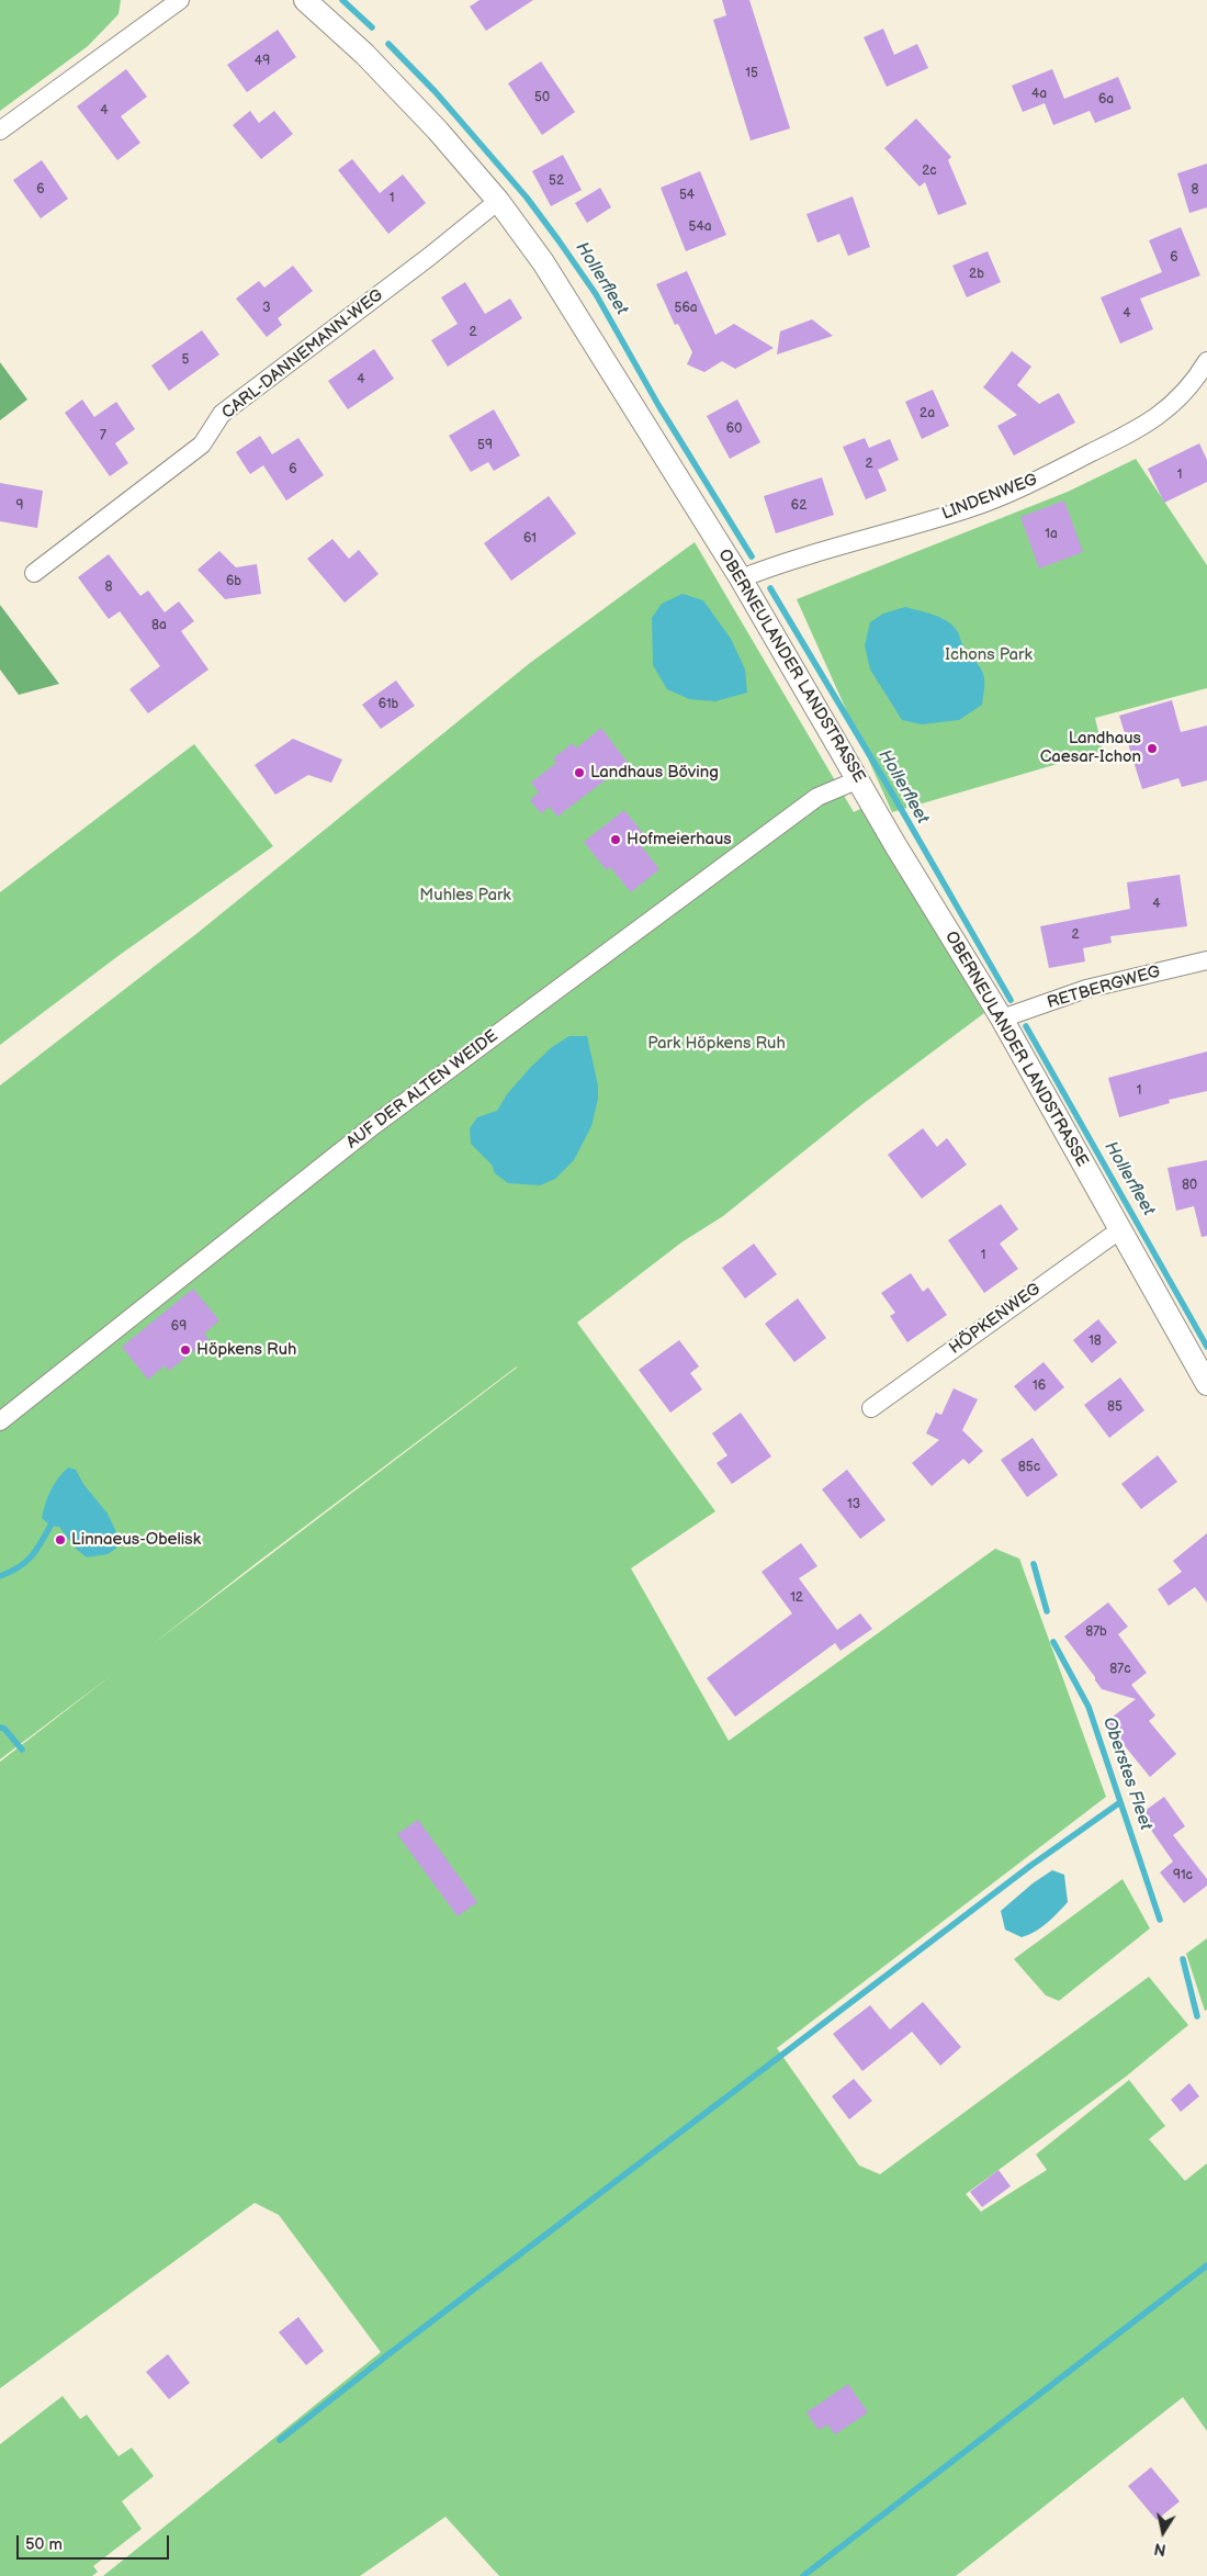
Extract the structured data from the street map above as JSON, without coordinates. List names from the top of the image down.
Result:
{
  "streets": {
    "street": [
      "CARL-DANNEMANN-WEG",
      "LINDENWEG",
      "OBERNEULANDER LANDSTRASSE",
      "RETBERGWEG",
      "AUF DER ALTEN WEIDE",
      "HÖPKENWEG"
    ]
  },
  "crossings": [
    ["CARL-DANNEMANN-WEG", "OBERNEULANDER LANDSTRASSE"],
    ["LINDENWEG", "OBERNEULANDER LANDSTRASSE"],
    ["OBERNEULANDER LANDSTRASSE", "RETBERGWEG"],
    ["OBERNEULANDER LANDSTRASSE", "AUF DER ALTEN WEIDE"],
    ["OBERNEULANDER LANDSTRASSE", "HÖPKENWEG"]
  ],
  "water": ["Hollerfleet", "Oberstes Fleet"],
  "parks": ["Ichons Park", "Muhles Park", "Park Höpkens Ruh"],
  "places": [
    "Landhaus Caesar-Ichon",
    "Landhaus Böving",
    "Hofmeierhaus",
    "Höpkens Ruh",
    "Linnaeus-Obelisk"
  ],
  "house_numbers": [
    "49",
    "15",
    "4a",
    "50",
    "6a",
    "4",
    "2c",
    "52",
    "6",
    "8",
    "54",
    "1",
    "54a",
    "6",
    "2b",
    "3",
    "56a",
    "4",
    "2",
    "5",
    "4",
    "2a",
    "60",
    "7",
    "59",
    "2",
    "6",
    "1",
    "9",
    "62",
    "1a",
    "61",
    "6b",
    "8",
    "8a",
    "61b",
    "4",
    "2",
    "1",
    "80",
    "1",
    "69",
    "18",
    "16",
    "85",
    "85c",
    "13",
    "12",
    "87b",
    "87c",
    "91c"
  ],
  "scale_bar": "50 m",
  "north": "bottom"
}
